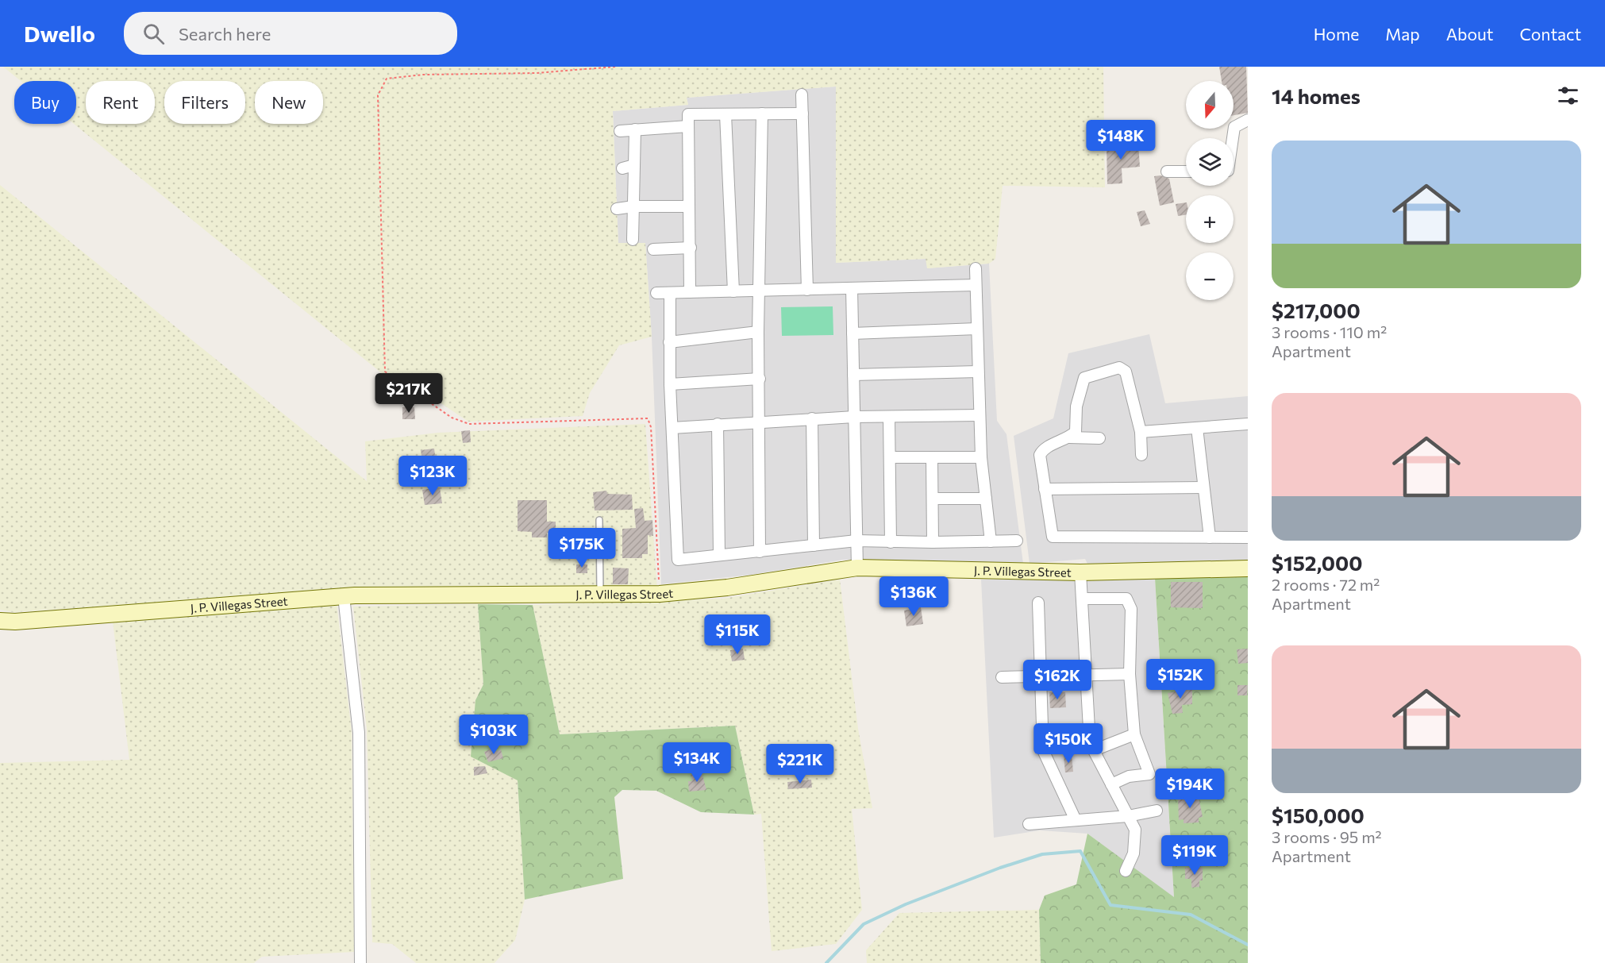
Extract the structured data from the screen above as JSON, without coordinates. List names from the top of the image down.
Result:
{
  "streets": {
    "street": ["J. P. Villegas Street"]
  },
  "north": "bottom",
  "page": {
    "header": "Dwello",
    "search": "Search here",
    "nav": [
      "Home",
      "Map",
      "About",
      "Contact"
    ],
    "heading": "14 homes",
    "map_buttons": ["+", "−"],
    "chip": [
      "Buy",
      "Rent",
      "Filters",
      "New"
    ],
    "price": [
      "$148K",
      "$217K",
      "$123K",
      "$175K",
      "$136K",
      "$115K",
      "$152K",
      "$162K",
      "$103K",
      "$150K",
      "$134K",
      "$221K",
      "$194K",
      "$119K"
    ],
    "list": [
      {
        "name": "$217,000",
        "note": "3 rooms · 110 m² · Apartment"
      },
      {
        "name": "$152,000",
        "note": "2 rooms · 72 m² · Apartment"
      },
      {
        "name": "$150,000",
        "note": "3 rooms · 95 m² · Apartment"
      }
    ]
  }
}
